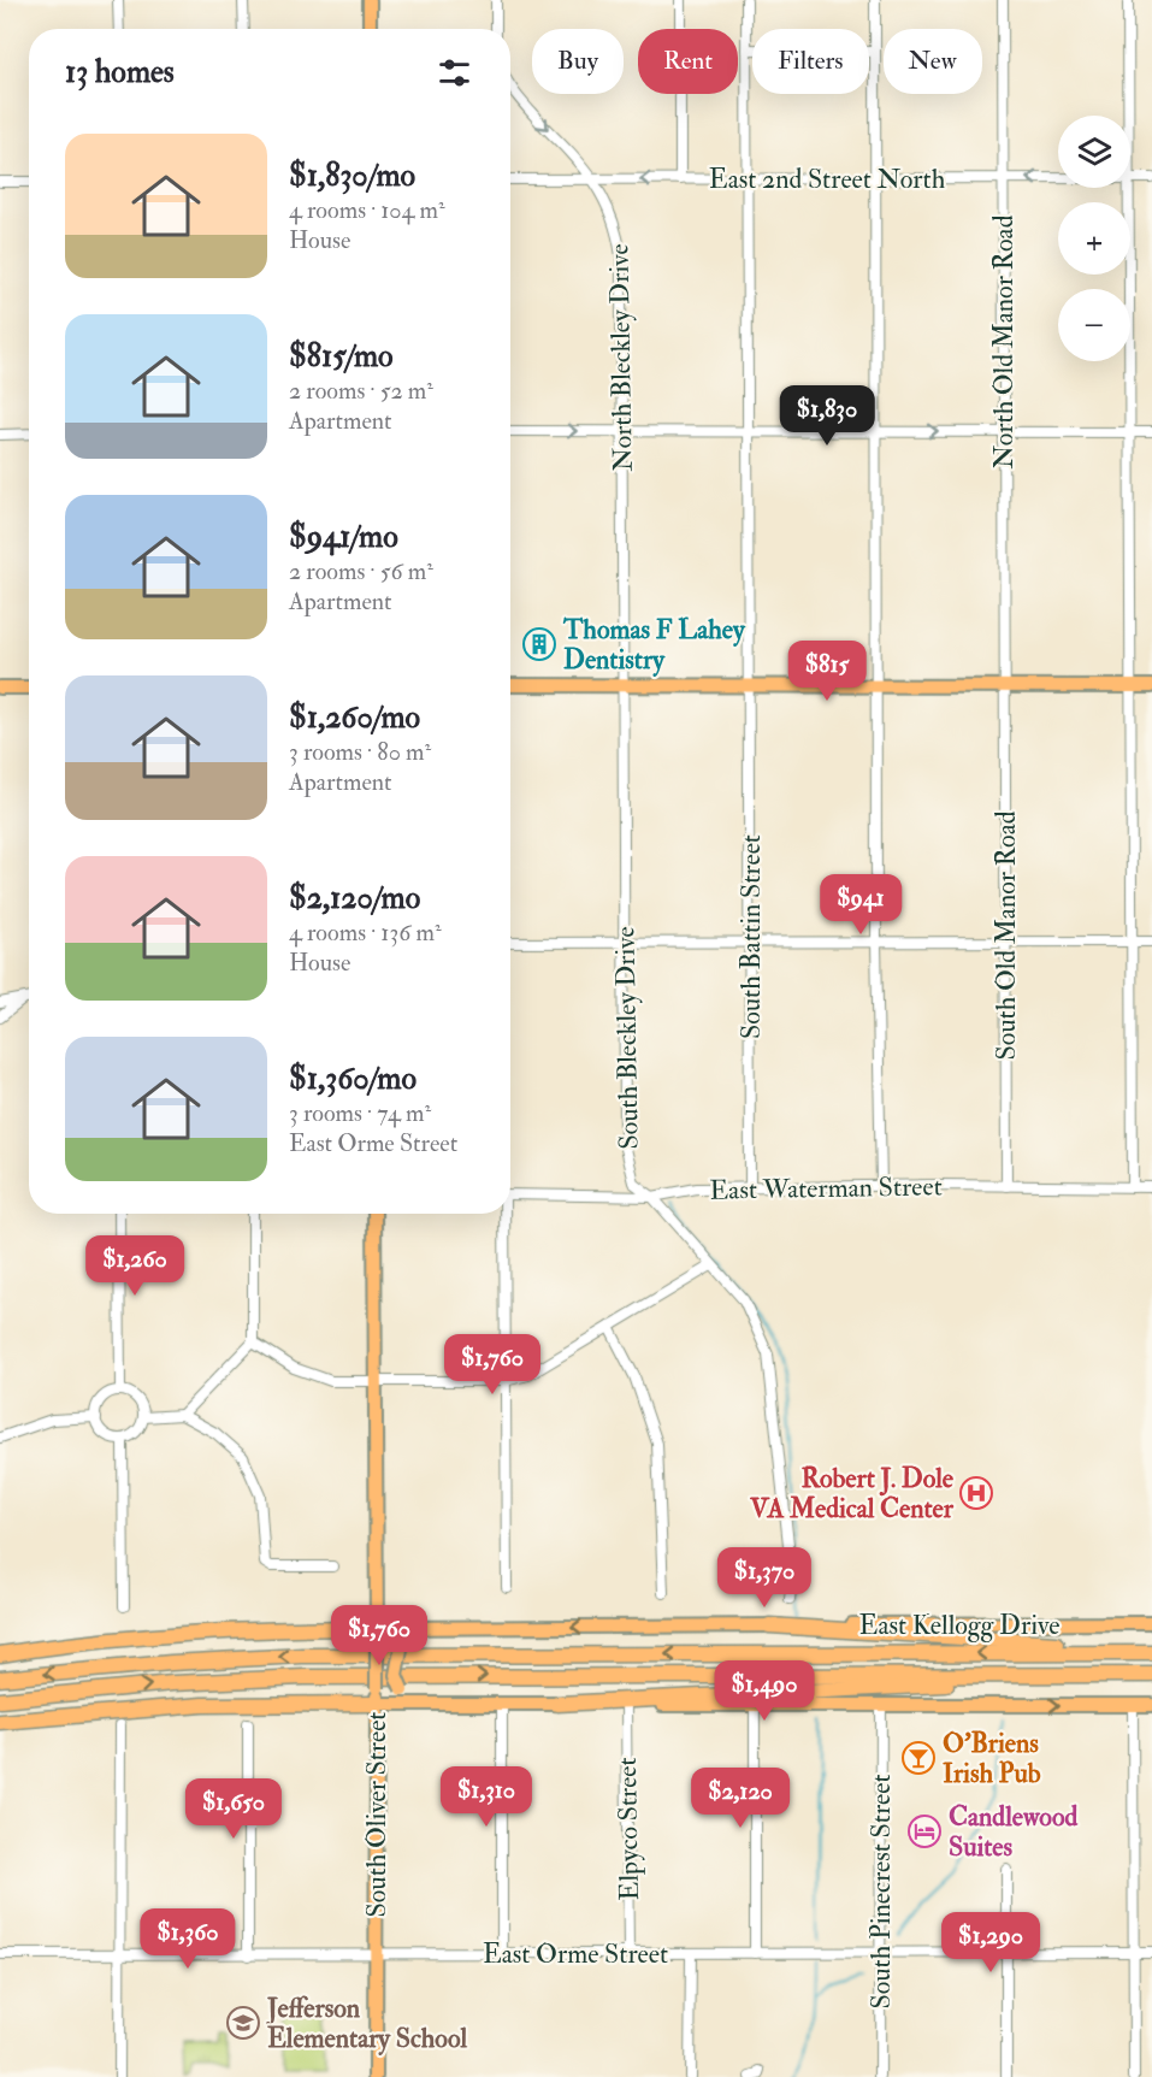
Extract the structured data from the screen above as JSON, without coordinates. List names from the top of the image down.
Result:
{
  "streets": {
    "main road": ["East Kellogg Drive", "South Oliver Street"],
    "street": [
      "East 2nd Street North",
      "North Old Manor Road",
      "North Bleckley Drive",
      "South Old Manor Road",
      "South Battin Street",
      "South Bleckley Drive",
      "East Waterman Street",
      "Elpyco Street",
      "South Pinecrest Street",
      "East Orme Street"
    ]
  },
  "crossings": [
    ["East 2nd Street North", "North Old Manor Road"],
    ["East 2nd Street North", "North Bleckley Drive"],
    ["East 2nd Street North", "South Battin Street"],
    ["North Old Manor Road", "South Old Manor Road"],
    ["North Bleckley Drive", "South Bleckley Drive"],
    ["South Old Manor Road", "East Waterman Street"],
    ["South Battin Street", "East Waterman Street"],
    ["South Bleckley Drive", "East Waterman Street"],
    ["East Kellogg Drive", "South Oliver Street"],
    ["South Oliver Street", "East Orme Street"],
    ["Elpyco Street", "East Orme Street"],
    ["South Pinecrest Street", "East Orme Street"]
  ],
  "places": {
    "building": ["Thomas F Lahey Dentistry"],
    "hospital": ["Robert J. Dole VA Medical Center"],
    "bar": ["O'Briens Irish Pub"],
    "hotel": ["Candlewood Suites"],
    "school or university": ["Jefferson Elementary School"]
  },
  "page": {
    "chip": [
      "Buy",
      "Rent",
      "Filters",
      "New"
    ],
    "heading": "13 homes",
    "map_buttons": ["+", "−"],
    "list": [
      {
        "name": "$1,830/mo",
        "note": "4 rooms · 104 m² · House"
      },
      {
        "name": "$815/mo",
        "note": "2 rooms · 52 m² · Apartment"
      },
      {
        "name": "$941/mo",
        "note": "2 rooms · 56 m² · Apartment"
      },
      {
        "name": "$1,260/mo",
        "note": "3 rooms · 80 m² · Apartment"
      },
      {
        "name": "$2,120/mo",
        "note": "4 rooms · 136 m² · House"
      },
      {
        "name": "$1,360/mo",
        "note": "3 rooms · 74 m² · East Orme Street"
      }
    ],
    "price": [
      "$1,830",
      "$815",
      "$941",
      "$1,260",
      "$1,760",
      "$1,370",
      "$1,760",
      "$1,490",
      "$1,310",
      "$2,120",
      "$1,650",
      "$1,360",
      "$1,290"
    ]
  }
}
